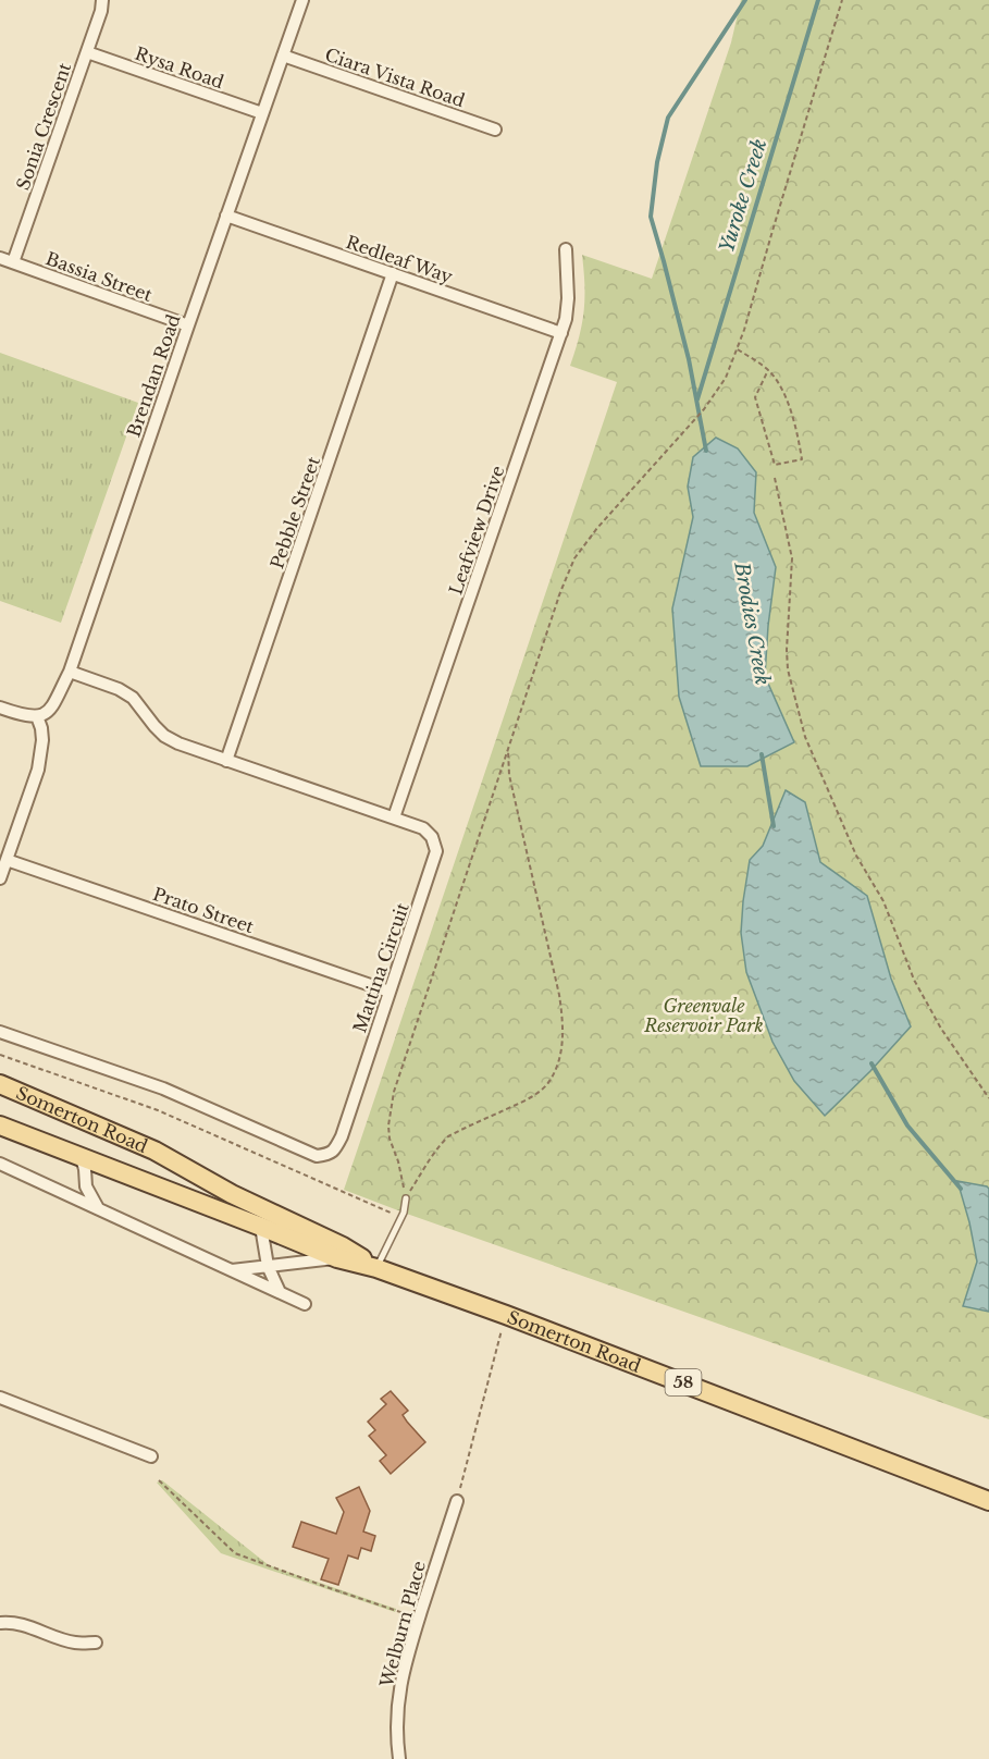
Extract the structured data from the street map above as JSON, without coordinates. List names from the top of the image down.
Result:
{
  "streets": {
    "main road": ["Somerton Road", "58"],
    "street": [
      "Rysa Road",
      "Ciara Vista Road",
      "Sonia Crescent",
      "Redleaf Way",
      "Bassia Street",
      "Brendan Road",
      "Pebble Street",
      "Leafview Drive",
      "Prato Street",
      "Mattina Circuit",
      "Welburn Place"
    ]
  },
  "crossings": [
    ["Rysa Road", "Sonia Crescent"],
    ["Rysa Road", "Brendan Road"],
    ["Ciara Vista Road", "Brendan Road"],
    ["Sonia Crescent", "Bassia Street"],
    ["Redleaf Way", "Brendan Road"],
    ["Redleaf Way", "Pebble Street"],
    ["Redleaf Way", "Leafview Drive"],
    ["Bassia Street", "Brendan Road"],
    ["Brendan Road", "Mattina Circuit"],
    ["Pebble Street", "Mattina Circuit"],
    ["Leafview Drive", "Mattina Circuit"],
    ["Prato Street", "Mattina Circuit"]
  ],
  "water": ["Yuroke Creek", "Brodies Creek"],
  "parks": ["Greenvale Reservoir Park"]
}
